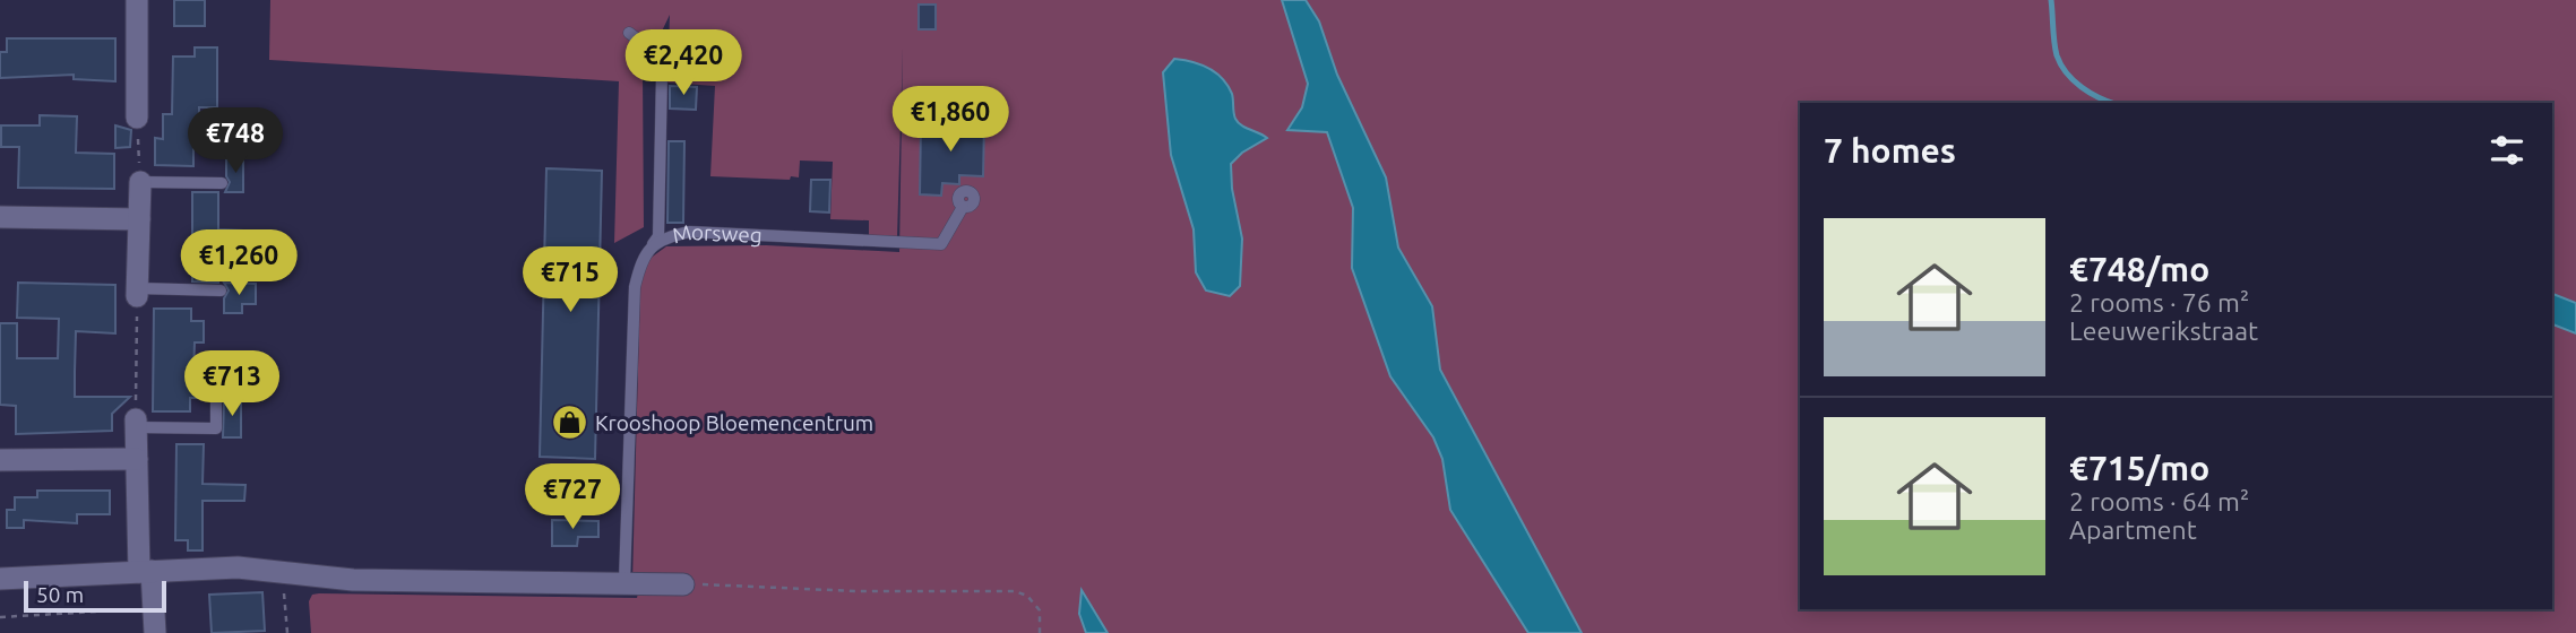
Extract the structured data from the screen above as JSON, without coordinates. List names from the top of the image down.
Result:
{
  "streets": {
    "lane": ["Morsweg"]
  },
  "places": {
    "shop": ["Krooshoop Bloemencentrum"]
  },
  "scale_bar": "50 m",
  "page": {
    "price": [
      "€2,420",
      "€1,860",
      "€748",
      "€1,260",
      "€715",
      "€713",
      "€727"
    ],
    "heading": "7 homes",
    "list": [
      {
        "name": "€748/mo",
        "note": "2 rooms · 76 m² · Leeuwerikstraat"
      },
      {
        "name": "€715/mo",
        "note": "2 rooms · 64 m² · Apartment"
      }
    ],
    "scale": "50 m"
  }
}
